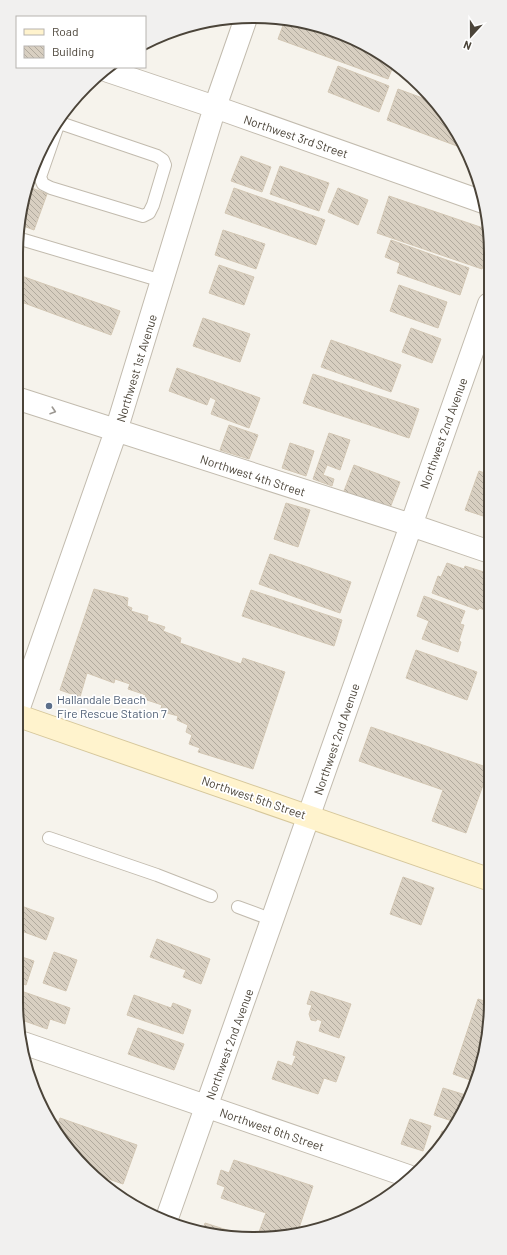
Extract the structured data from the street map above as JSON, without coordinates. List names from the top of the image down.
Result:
{
  "streets": {
    "street": [
      "Northwest 3rd Street",
      "Northwest 1st Avenue",
      "Northwest 2nd Avenue",
      "Northwest 4th Street",
      "Northwest 5th Street",
      "Northwest 6th Street"
    ]
  },
  "crossings": [
    ["Northwest 3rd Street", "Northwest 1st Avenue"],
    ["Northwest 1st Avenue", "Northwest 4th Street"],
    ["Northwest 2nd Avenue", "Northwest 4th Street"],
    ["Northwest 2nd Avenue", "Northwest 5th Street"],
    ["Northwest 2nd Avenue", "Northwest 6th Street"]
  ],
  "places": ["Hallandale Beach Fire Rescue Station 7"],
  "legend": ["Road", "Building"],
  "north": "bottom"
}
